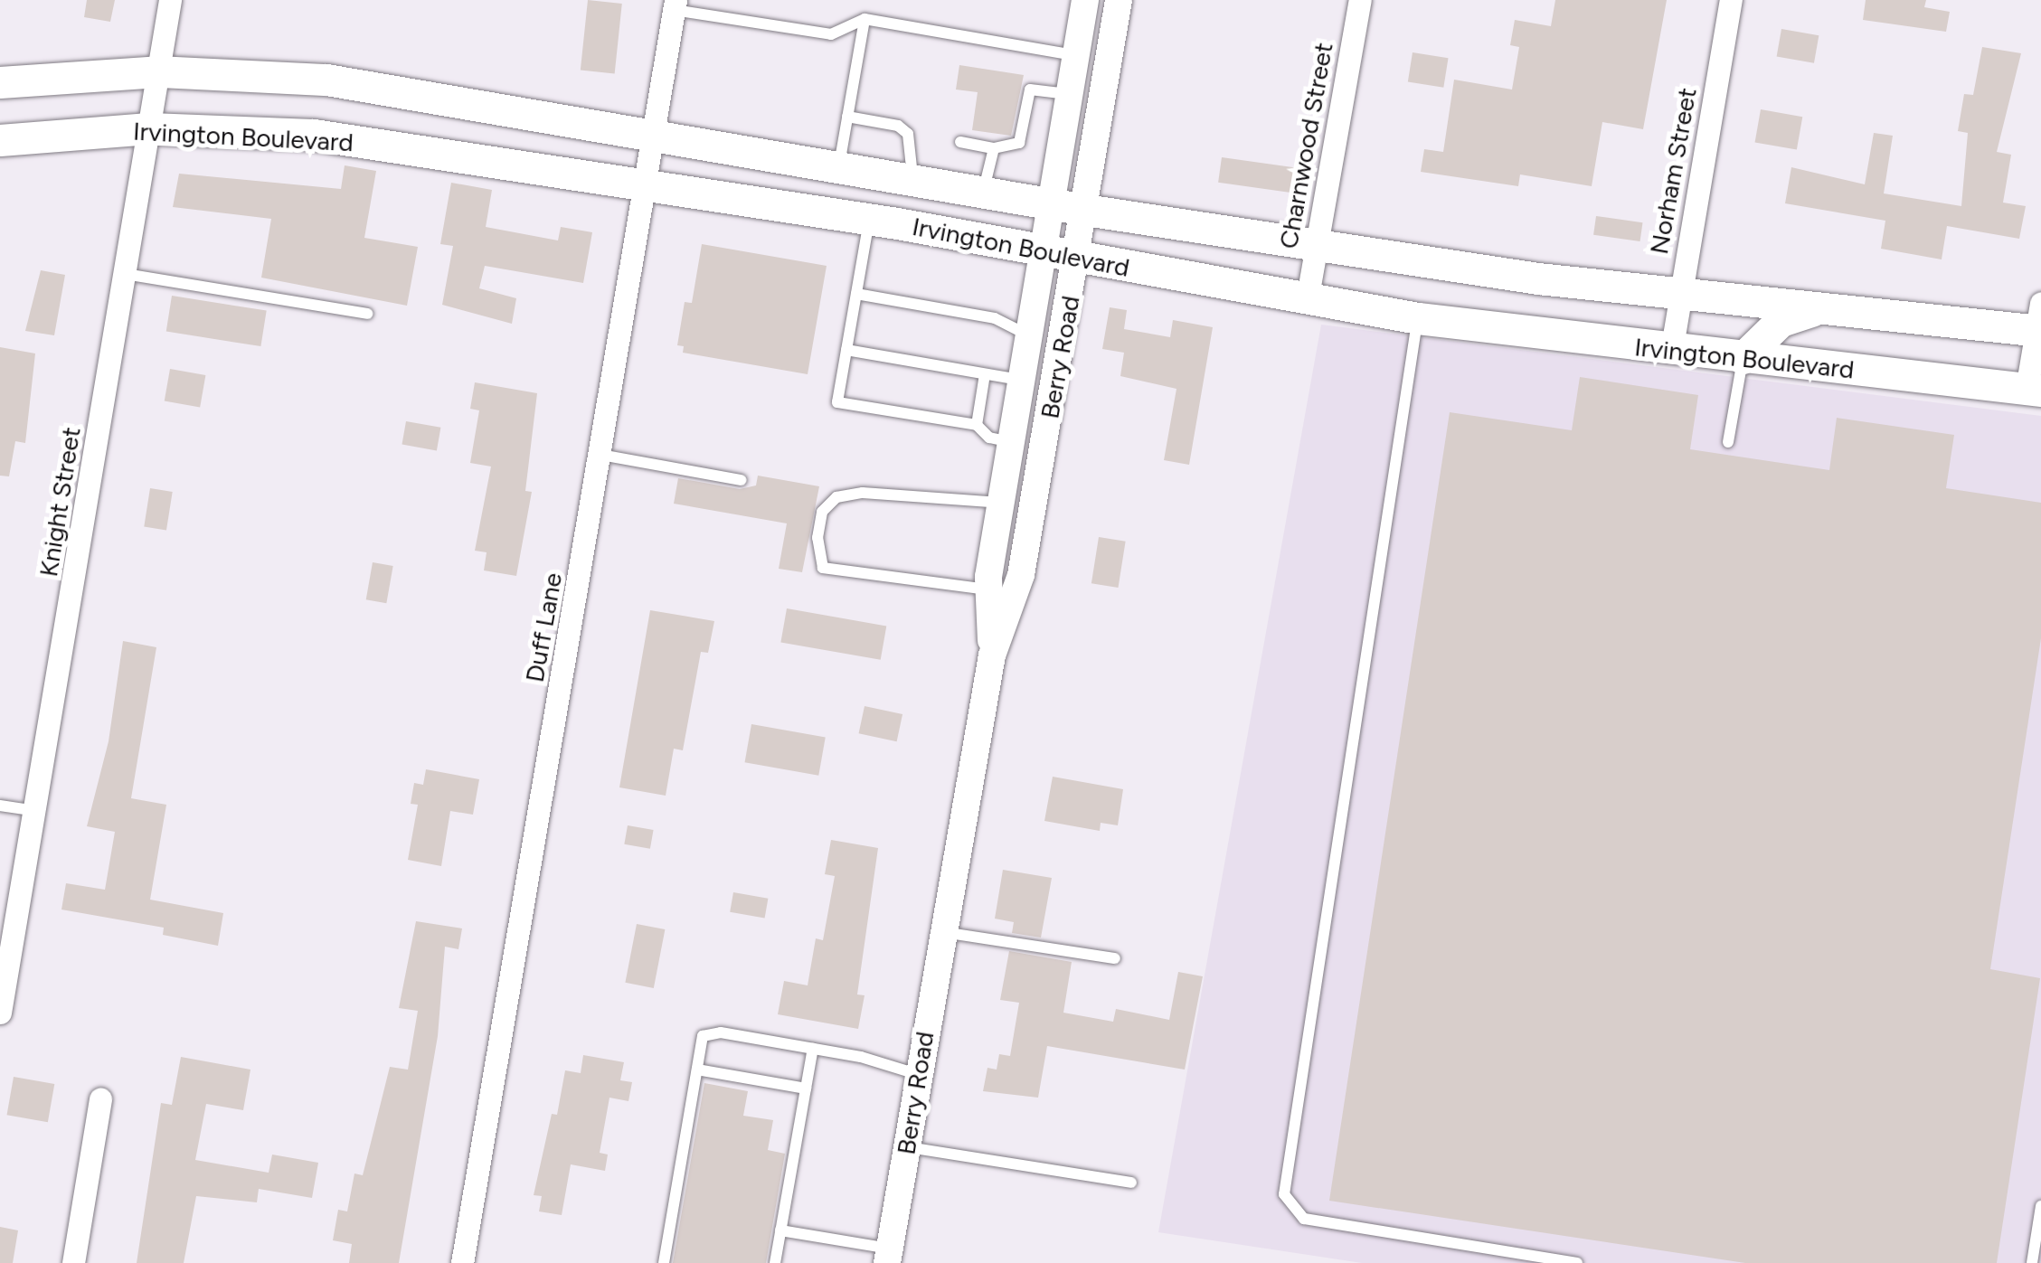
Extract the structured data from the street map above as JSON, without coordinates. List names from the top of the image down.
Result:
{
  "streets": {
    "main road": ["Irvington Boulevard"],
    "street": [
      "Charnwood Street",
      "Norham Street",
      "Berry Road",
      "Knight Street",
      "Duff Lane"
    ]
  },
  "crossings": [
    ["Irvington Boulevard", "Charnwood Street"],
    ["Irvington Boulevard", "Norham Street"],
    ["Irvington Boulevard", "Berry Road"],
    ["Irvington Boulevard", "Knight Street"],
    ["Irvington Boulevard", "Duff Lane"]
  ]
}
